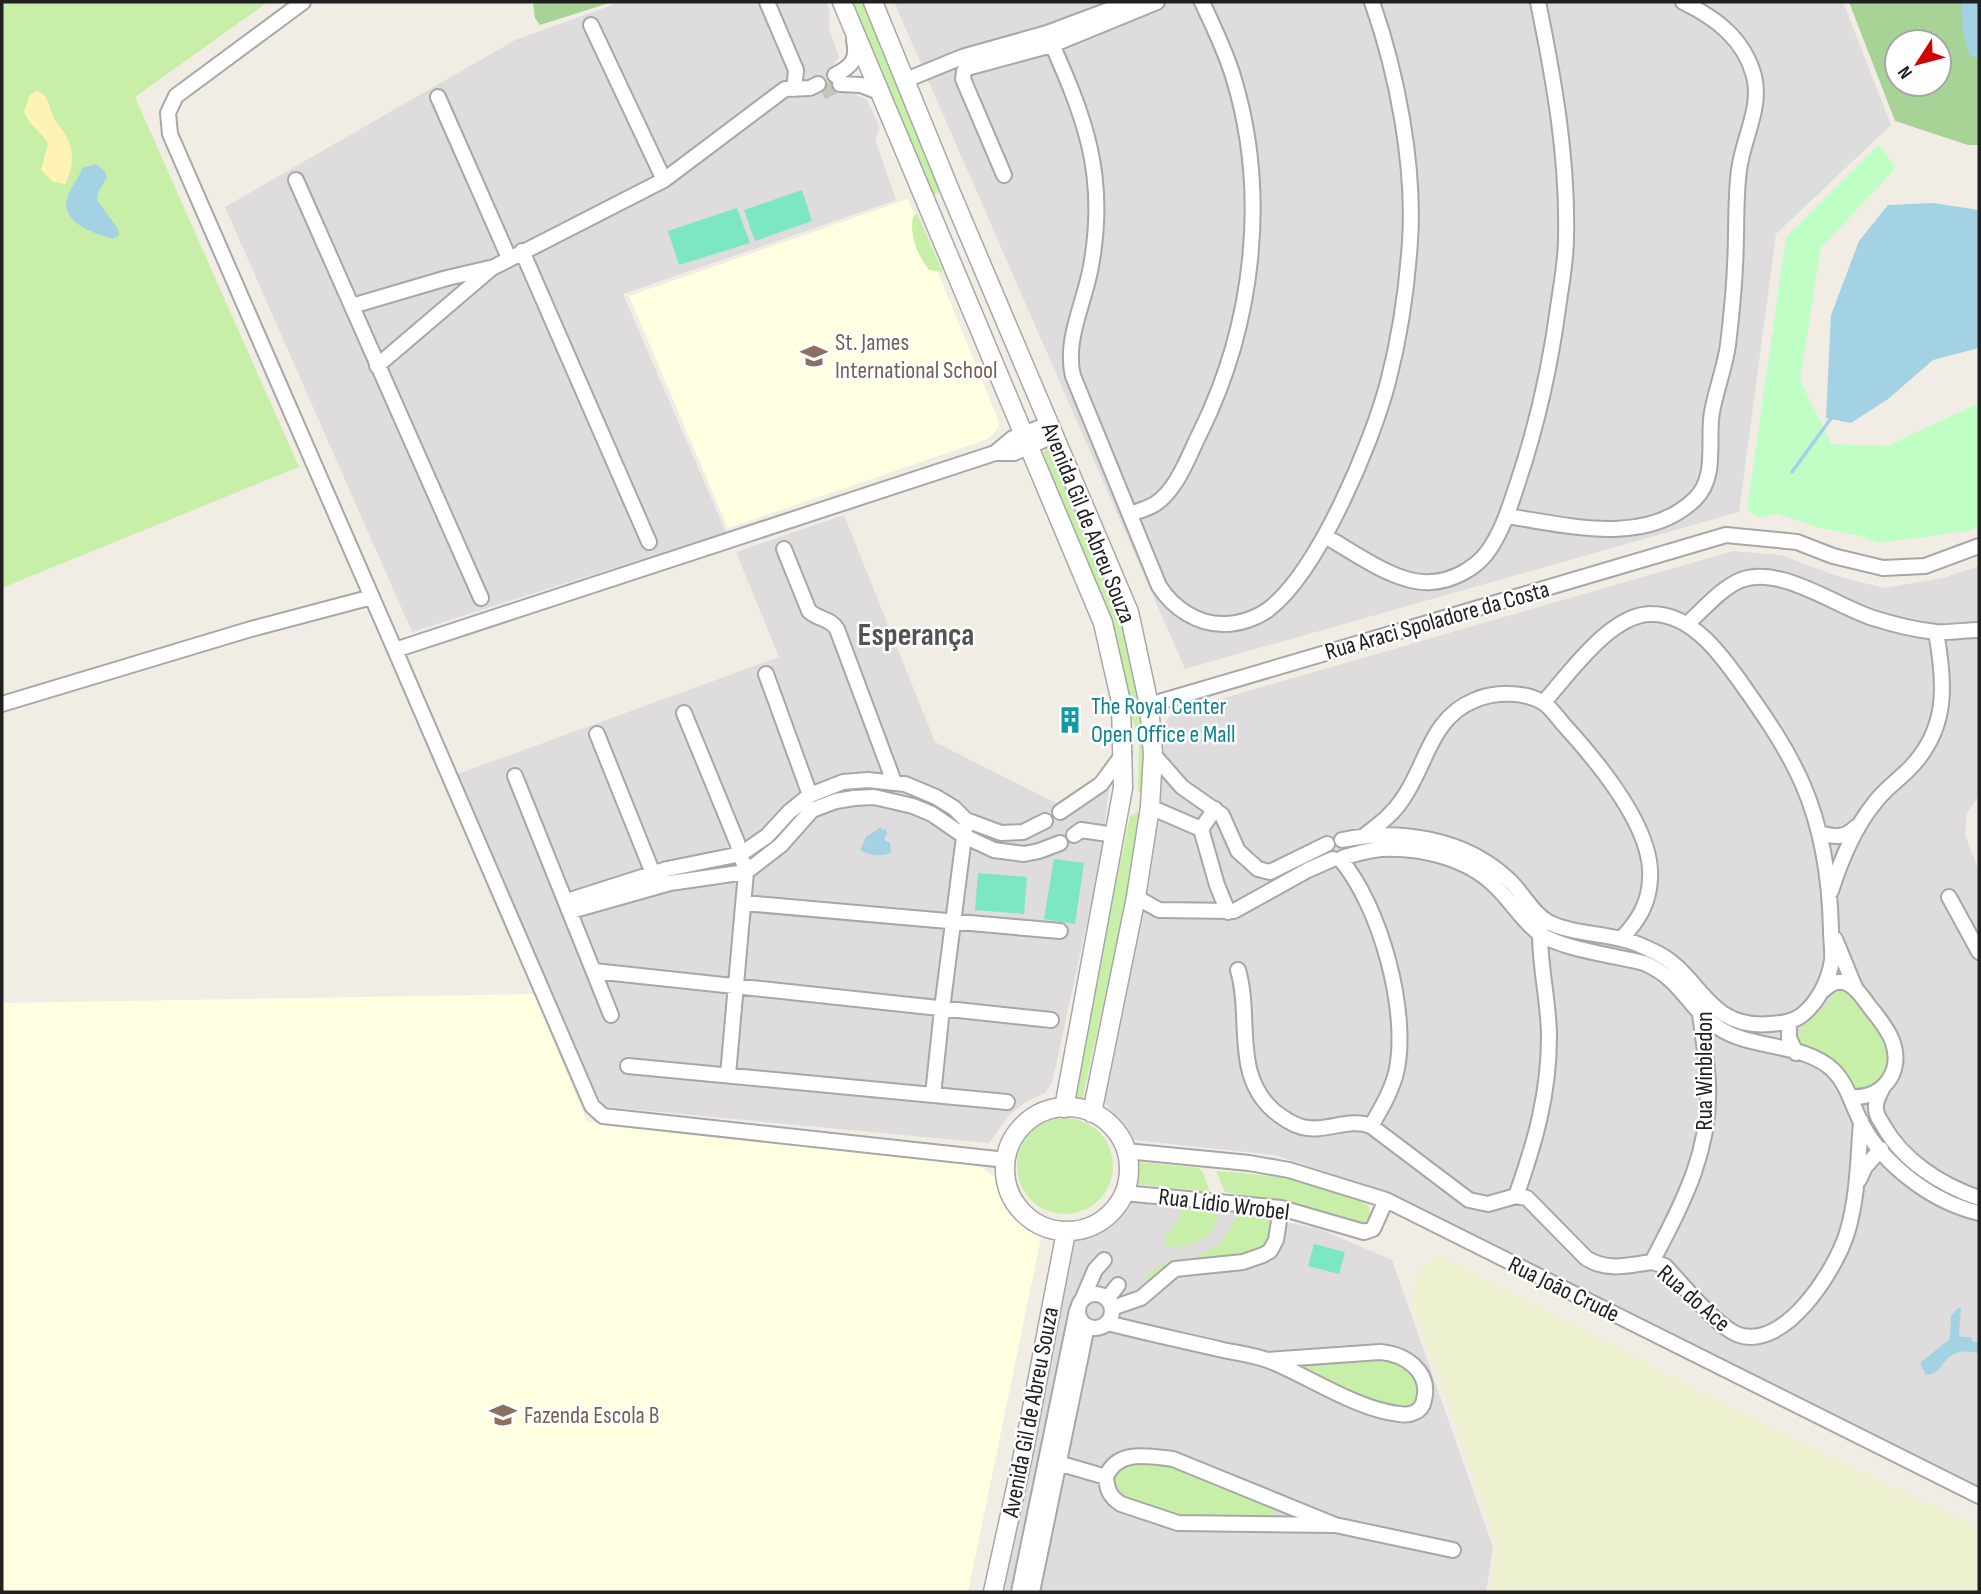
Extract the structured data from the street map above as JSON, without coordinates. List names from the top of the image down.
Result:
{
  "streets": {
    "street": [
      "Avenida Gil de Abreu Souza",
      "Rua Araci Spoladore da Costa",
      "Rua Winbledon",
      "Rua Lídio Wrobel",
      "Rua João Crude",
      "Rua do Ace"
    ]
  },
  "crossings": [
    ["Avenida Gil de Abreu Souza", "Rua Araci Spoladore da Costa"],
    ["Avenida Gil de Abreu Souza", "Rua Lídio Wrobel"],
    ["Avenida Gil de Abreu Souza", "Rua João Crude"],
    ["Rua Winbledon", "Rua do Ace"],
    ["Rua Lídio Wrobel", "Rua João Crude"]
  ],
  "districts": ["Esperança"],
  "places": {
    "school or university": ["St. James International School", "Fazenda Escola B"],
    "building": ["The Royal Center Open Office e Mall"]
  },
  "north": "bottom left"
}
